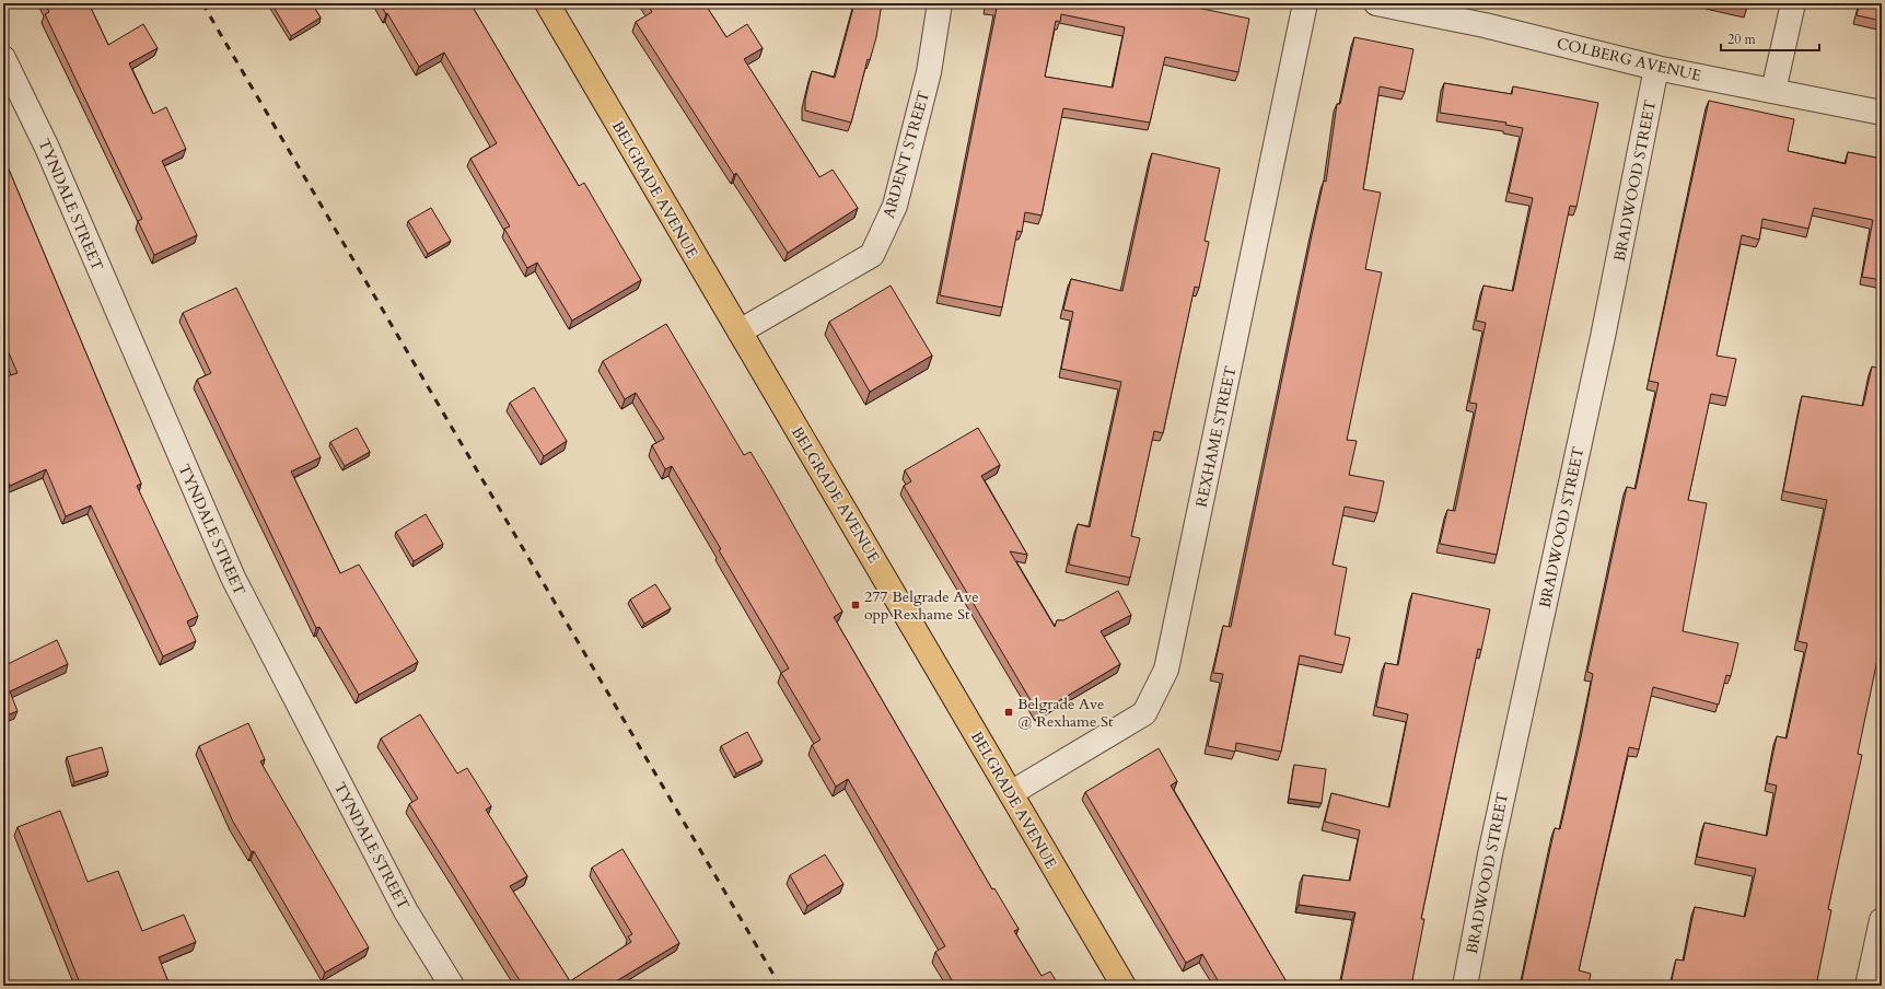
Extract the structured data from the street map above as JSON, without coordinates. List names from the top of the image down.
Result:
{
  "streets": {
    "main road": ["BELGRADE AVENUE"],
    "street": [
      "COLBERG AVENUE",
      "ARDENT STREET",
      "BRADWOOD STREET",
      "TYNDALE STREET",
      "REXHAME STREET"
    ]
  },
  "crossings": [
    ["COLBERG AVENUE", "BRADWOOD STREET"],
    ["ARDENT STREET", "BELGRADE AVENUE"],
    ["BELGRADE AVENUE", "REXHAME STREET"]
  ],
  "places": {
    "transit": ["277 Belgrade Ave opp Rexhame St", "Belgrade Ave @ Rexhame St"]
  },
  "scale_bar": "20 m"
}
